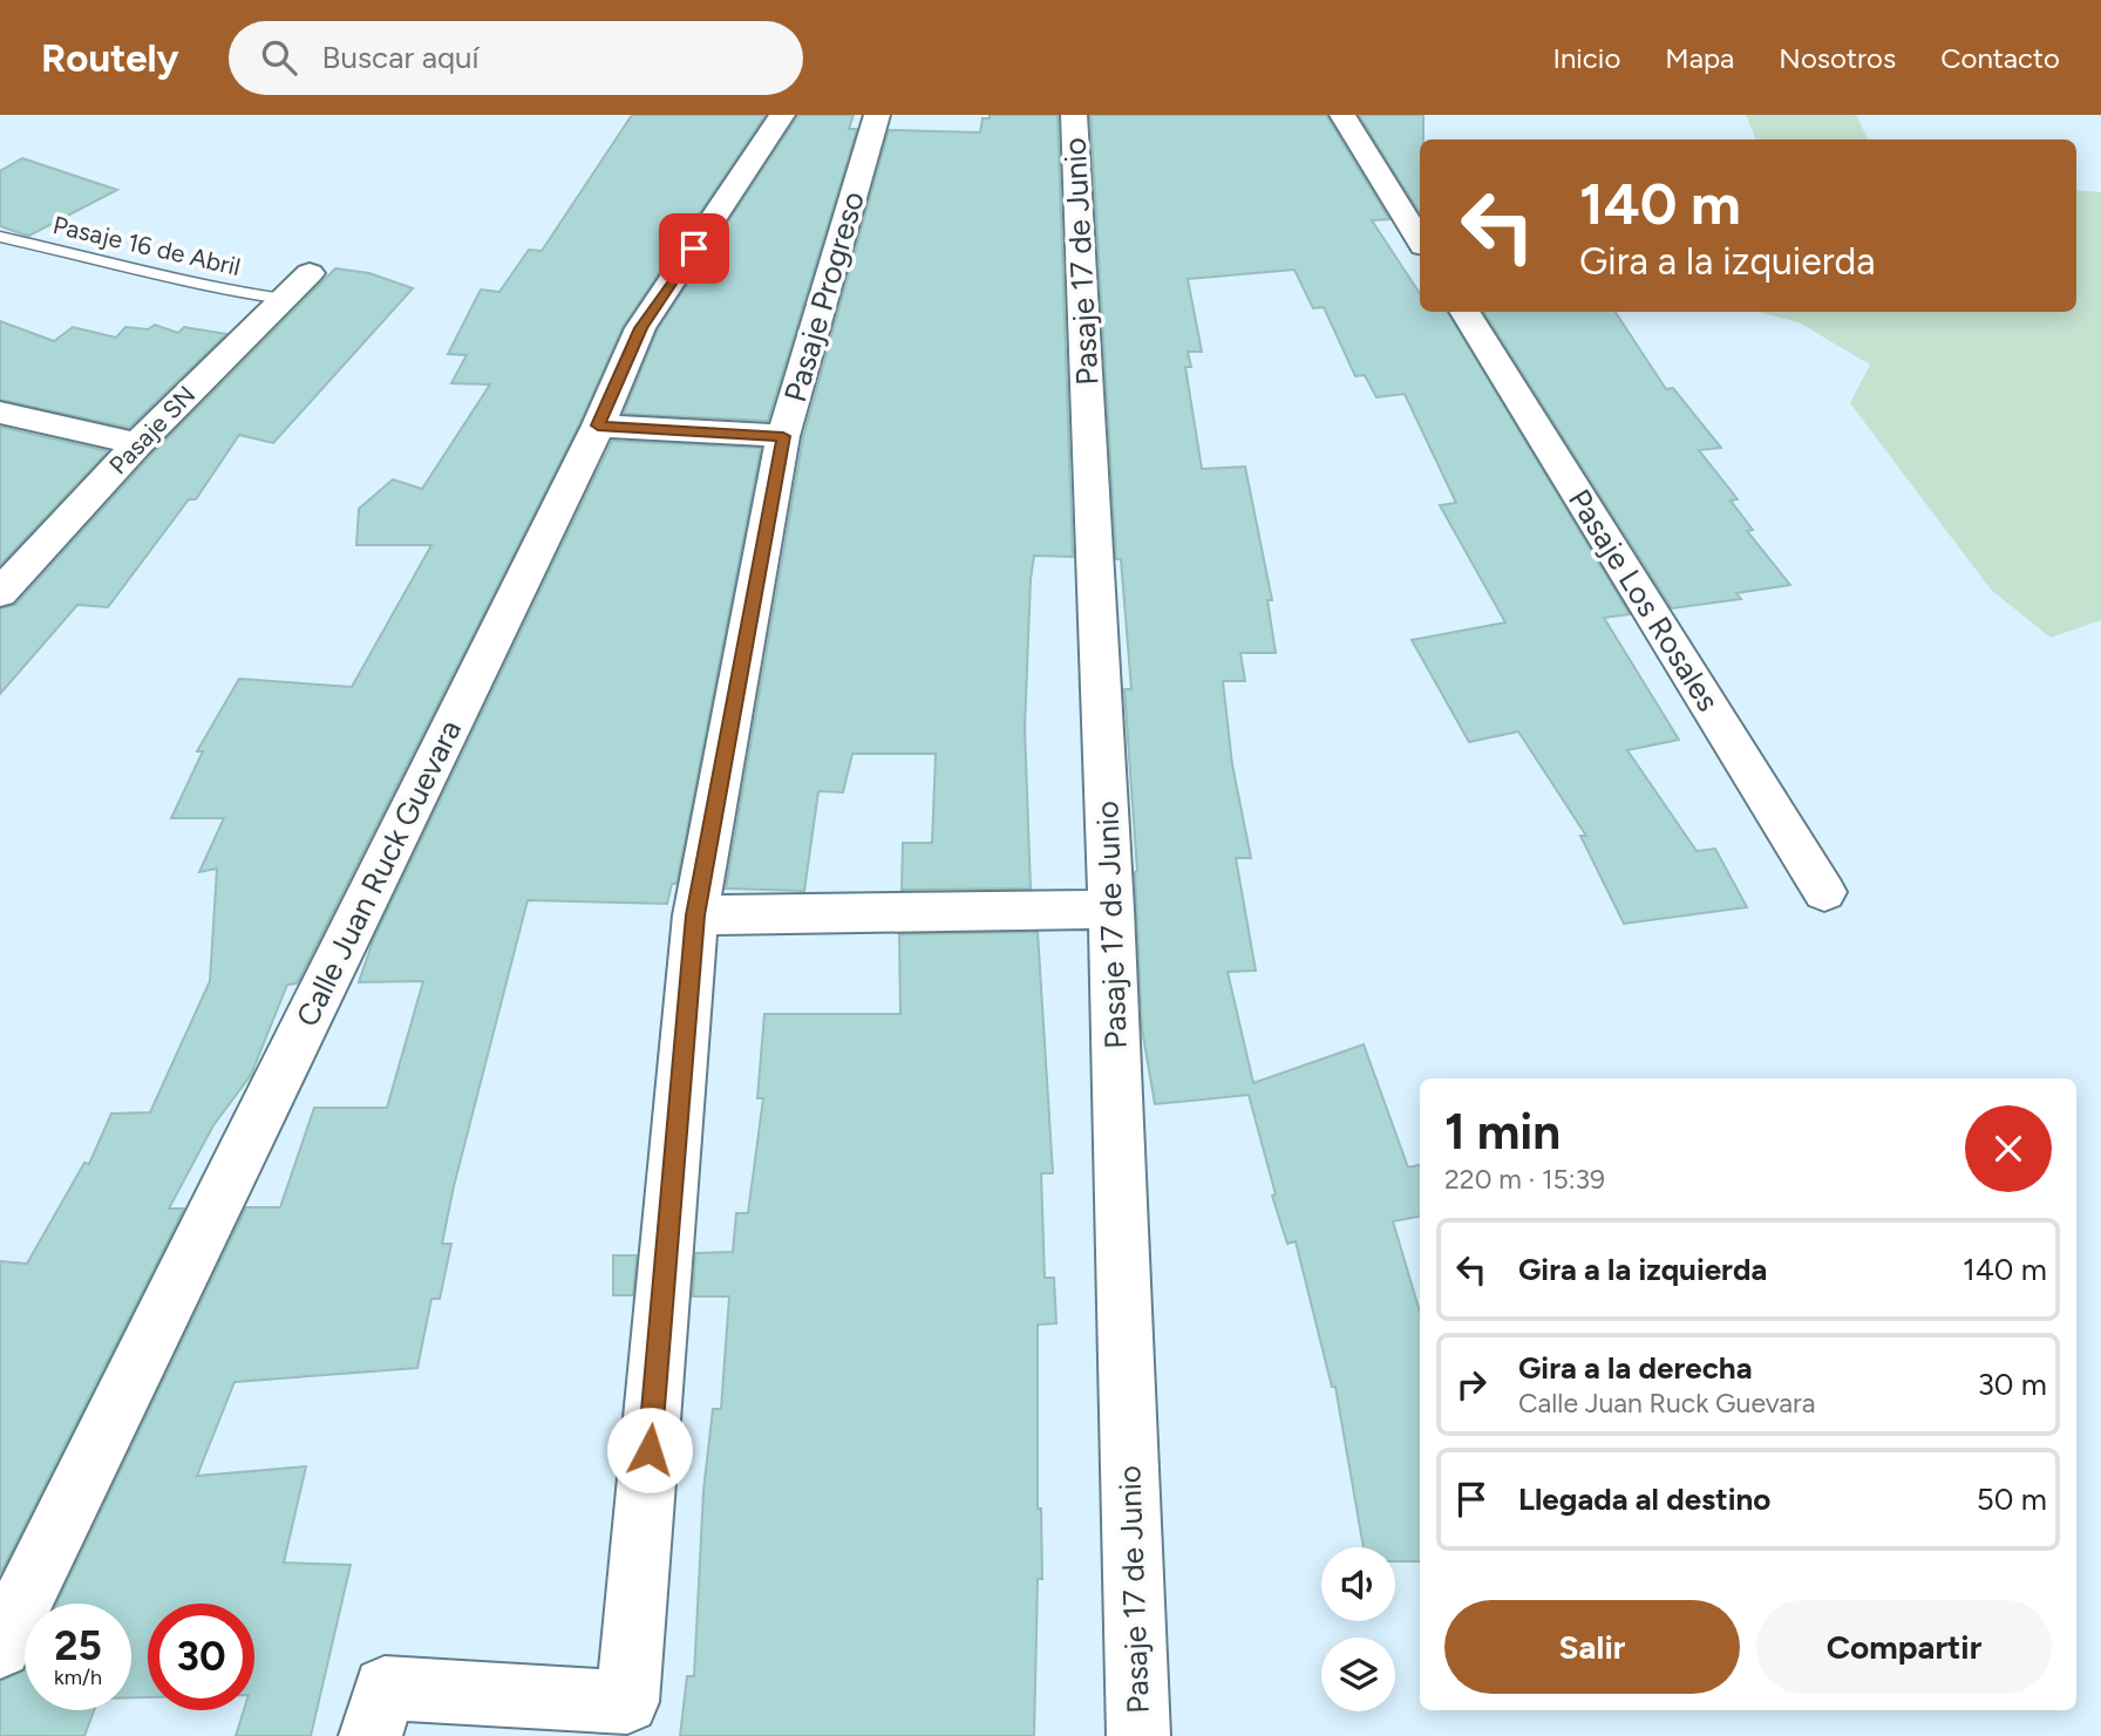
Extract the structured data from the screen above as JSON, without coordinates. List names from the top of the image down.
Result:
{
  "streets": {
    "street": [
      "Pasaje 17 de Junio",
      "Pasaje Progreso",
      "Pasaje SN",
      "Pasaje Los Rosales",
      "Calle Juan Ruck Guevara"
    ],
    "lane": ["Pasaje 16 de Abril"]
  },
  "crossings": [
    ["Pasaje 16 de Abril", "Pasaje SN"]
  ],
  "page": {
    "header": "Routely",
    "search": "Buscar aquí",
    "nav": [
      "Inicio",
      "Mapa",
      "Nosotros",
      "Contacto"
    ],
    "turn": ["140 m", "Gira a la izquierda"],
    "heading": ["1 min", "220 m · 15:39"],
    "list": [
      {
        "name": "Gira a la izquierda",
        "value": "140 m"
      },
      {
        "name": "Gira a la derecha",
        "note": "Calle Juan Ruck Guevara",
        "value": "30 m"
      },
      {
        "name": "Llegada al destino",
        "value": "50 m"
      }
    ],
    "buttons": ["Salir", "Compartir"],
    "speed": "25 km/h",
    "limit": "30"
  }
}
